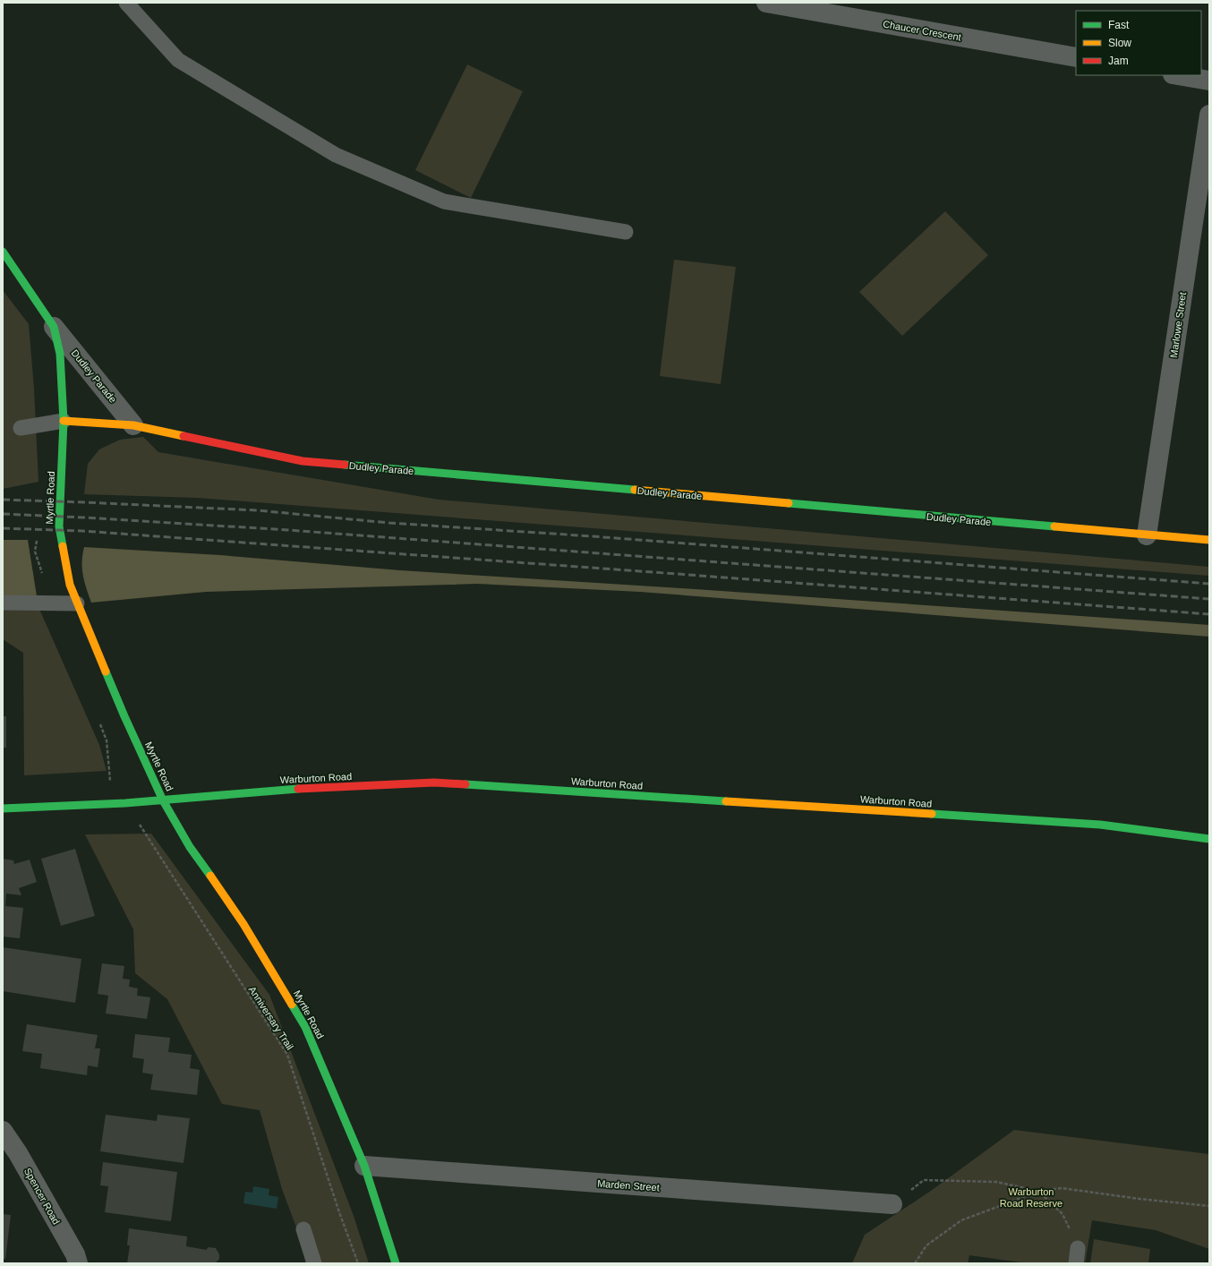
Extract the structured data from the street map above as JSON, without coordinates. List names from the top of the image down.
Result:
{
  "streets": {
    "street": [
      "Chaucer Crescent",
      "Marlowe Street",
      "Dudley Parade",
      "Myrtle Road",
      "Warburton Road",
      "Marden Street",
      "Spencer Road"
    ],
    "path": ["Anniversary Trail"]
  },
  "crossings": [
    ["Marlowe Street", "Dudley Parade"],
    ["Dudley Parade", "Myrtle Road"],
    ["Myrtle Road", "Warburton Road"],
    ["Myrtle Road", "Marden Street"],
    ["Warburton Road", "Anniversary Trail"]
  ],
  "parks": ["Warburton Road Reserve"],
  "legend": ["Fast", "Slow", "Jam"]
}
